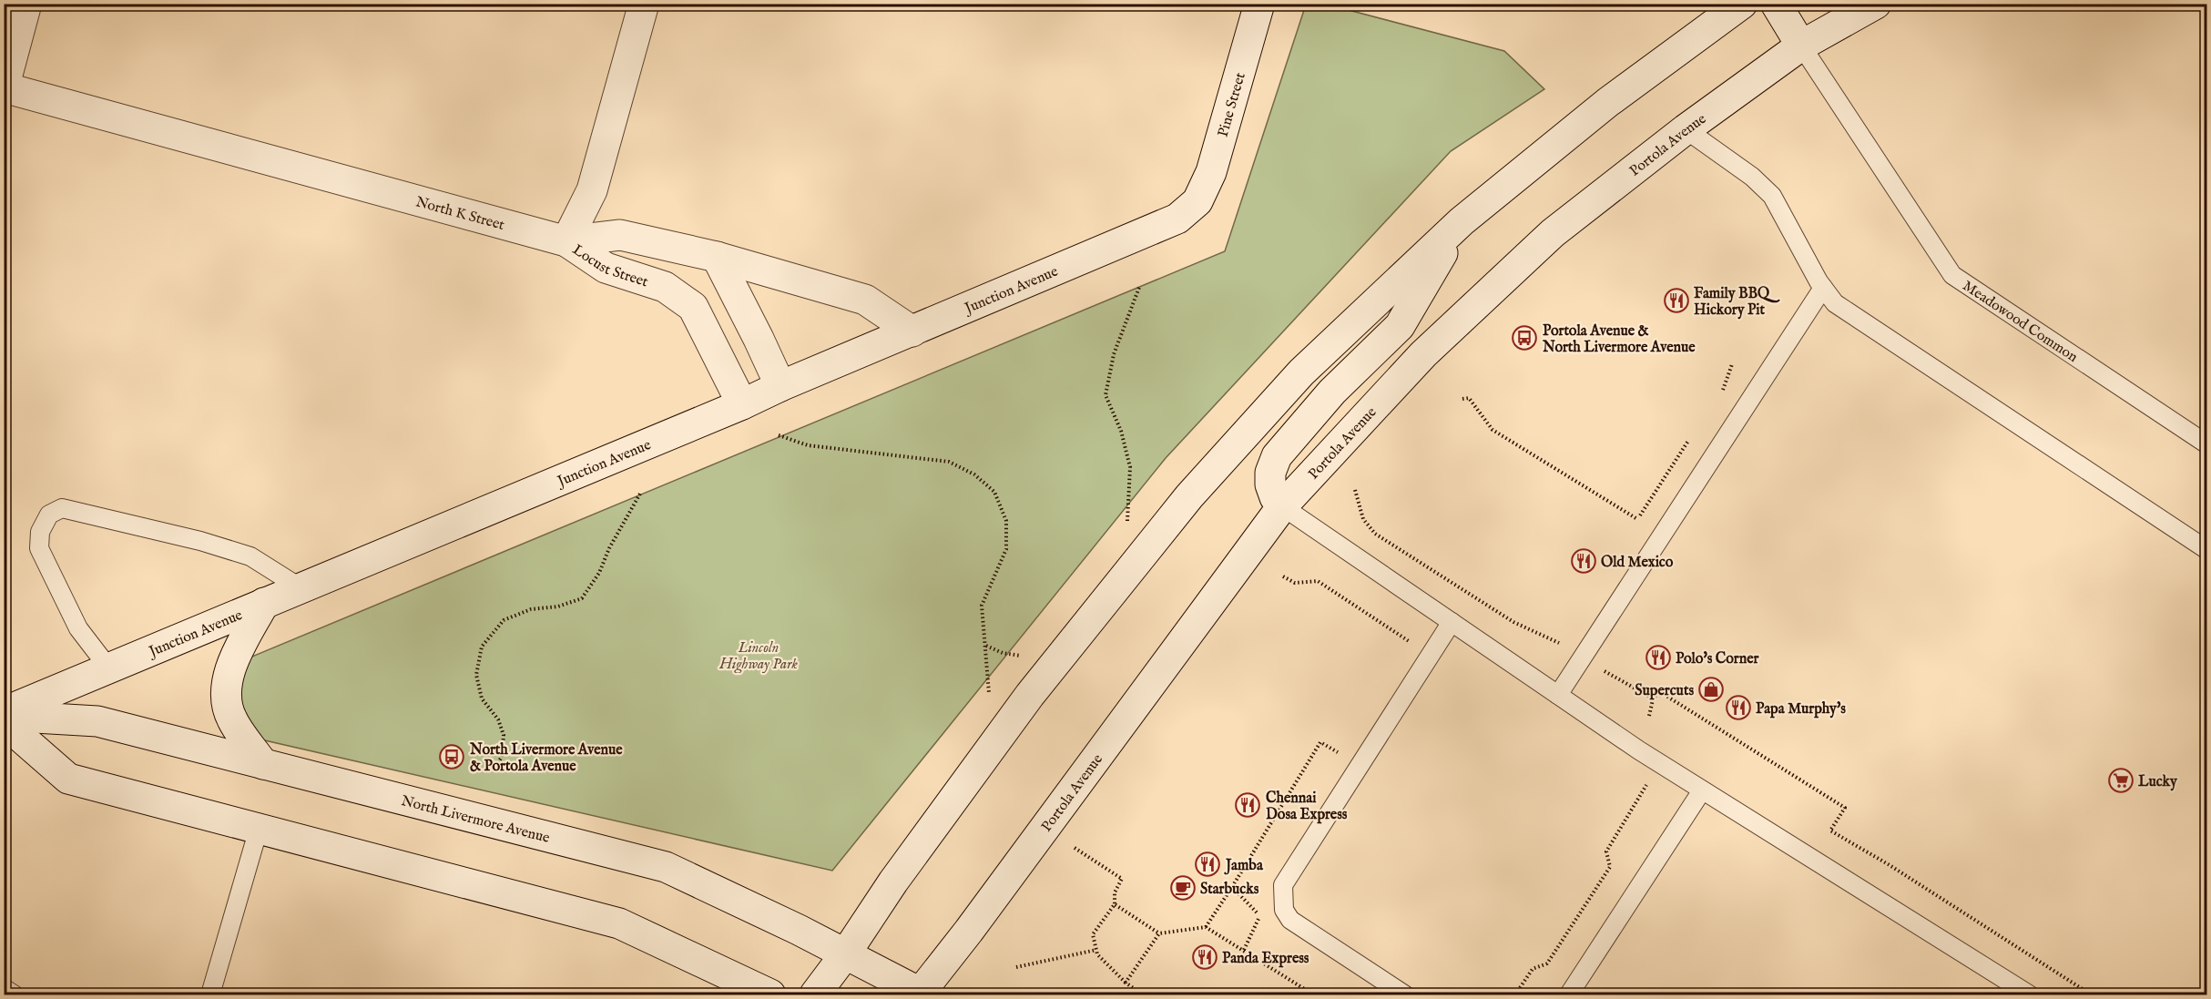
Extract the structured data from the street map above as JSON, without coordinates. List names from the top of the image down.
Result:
{
  "streets": {
    "main road": [
      "Pine Street",
      "Portola Avenue",
      "North K Street",
      "Locust Street",
      "Junction Avenue",
      "North Livermore Avenue"
    ],
    "lane": ["Meadowood Common"]
  },
  "crossings": [
    ["Pine Street", "Junction Avenue"],
    ["Portola Avenue", "Meadowood Common"],
    ["Portola Avenue", "North Livermore Avenue"],
    ["North K Street", "Locust Street"],
    ["North K Street", "Junction Avenue"],
    ["Locust Street", "Junction Avenue"],
    ["Junction Avenue", "North Livermore Avenue"]
  ],
  "parks": ["Lincoln Highway Park"],
  "places": {
    "restaurant": [
      "Family BBQ Hickory Pit",
      "Old Mexico",
      "Polo's Corner",
      "Papa Murphy's",
      "Chennai Dosa Express",
      "Jamba",
      "Panda Express"
    ],
    "bus stop": ["Portola Avenue & North Livermore Avenue", "North Livermore Avenue & Portola Avenue"],
    "shop": ["Supercuts"],
    "supermarket": ["Lucky"],
    "cafe": ["Starbucks"]
  }
}
